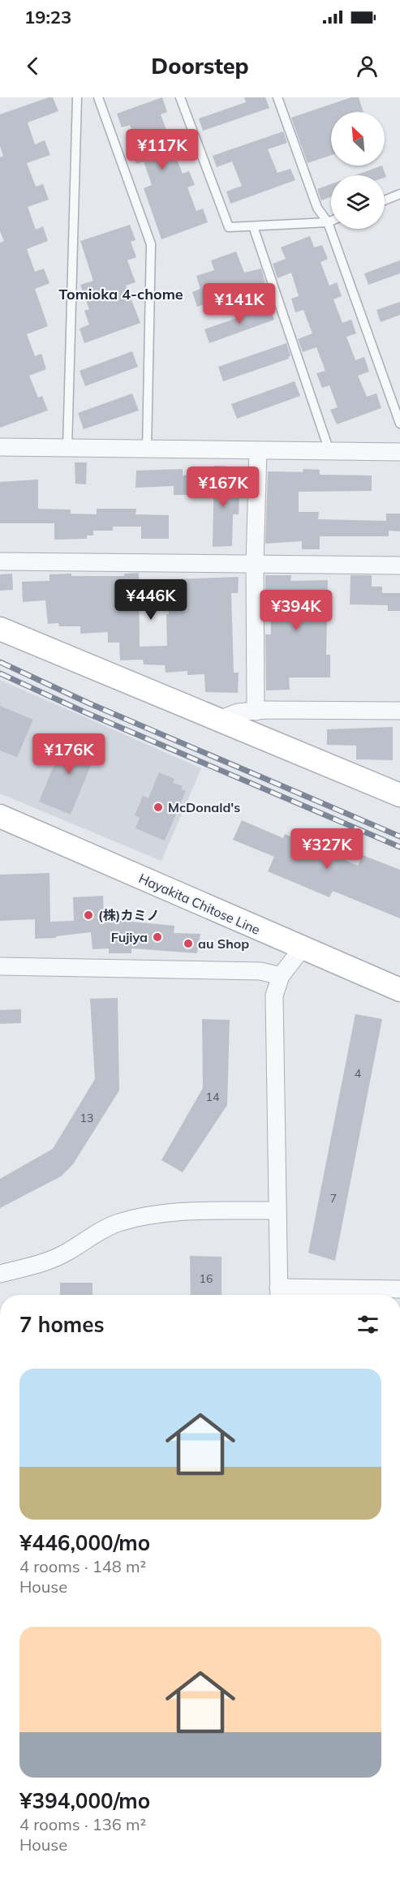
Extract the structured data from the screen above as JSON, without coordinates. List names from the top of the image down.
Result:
{
  "streets": {
    "main road": ["Hayakita Chitose Line"]
  },
  "districts": ["Tomioka 4-chome"],
  "places": [
    "McDonald's",
    "(株)カミノ",
    "Fujiya",
    "au Shop"
  ],
  "house_numbers": [
    "4",
    "14",
    "13",
    "7",
    "16"
  ],
  "north": "top left",
  "page": {
    "status": "19:23",
    "header": "Doorstep",
    "price": [
      "¥117K",
      "¥141K",
      "¥167K",
      "¥446K",
      "¥394K",
      "¥176K",
      "¥327K"
    ],
    "heading": "7 homes",
    "list": [
      {
        "name": "¥446,000/mo",
        "note": "4 rooms · 148 m² · House"
      },
      {
        "name": "¥394,000/mo",
        "note": "4 rooms · 136 m² · House"
      }
    ]
  }
}
